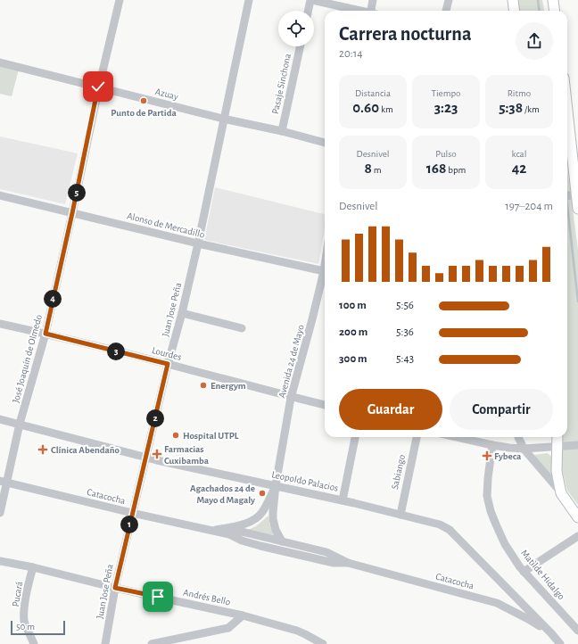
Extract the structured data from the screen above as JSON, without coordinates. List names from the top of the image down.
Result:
{
  "streets": {
    "street": [
      "Pasaje Sinchona",
      "Azuay",
      "Alonso de Mercadillo",
      "Juan Jose Peña",
      "Lourdes",
      "José Joaquín de Olmedo",
      "Avenida 24 de Mayo",
      "Sabiango",
      "Leopoldo Palacios",
      "Catacocha",
      "Matilde Hidalgo",
      "Pucará",
      "Andrés Bello"
    ]
  },
  "crossings": [
    ["Pasaje Sinchona", "Azuay"],
    ["Azuay", "Juan Jose Peña"],
    ["Azuay", "José Joaquín de Olmedo"],
    ["Alonso de Mercadillo", "Juan Jose Peña"],
    ["Alonso de Mercadillo", "José Joaquín de Olmedo"],
    ["Juan Jose Peña", "Lourdes"],
    ["Juan Jose Peña", "Leopoldo Palacios"],
    ["Juan Jose Peña", "Catacocha"],
    ["Juan Jose Peña", "Andrés Bello"],
    ["Lourdes", "José Joaquín de Olmedo"],
    ["Lourdes", "Avenida 24 de Mayo"],
    ["José Joaquín de Olmedo", "Leopoldo Palacios"],
    ["José Joaquín de Olmedo", "Catacocha"],
    ["Avenida 24 de Mayo", "Leopoldo Palacios"],
    ["Sabiango", "Leopoldo Palacios"],
    ["Leopoldo Palacios", "Catacocha"],
    ["Pucará", "Andrés Bello"]
  ],
  "places": {
    "other": [
      "Punto de Partida",
      "Energym",
      "Hospital UTPL",
      "Agachados 24 de Mayo d Magaly"
    ],
    "health": ["Clínica Abendaño", "Farmacias Cuxibamba", "Fybeca"]
  },
  "scale_bar": "50 m",
  "page": {
    "heading": ["Carrera nocturna", "20:14"],
    "stats": [
      ["Distancia", "0.60 km"],
      ["Tiempo", "3:23"],
      ["Ritmo", "5:38 /km"],
      ["Desnivel", "8 m"],
      ["Pulso", "168 bpm"],
      ["kcal", "42"]
    ],
    "pins": [
      "5",
      "4",
      "3",
      "2",
      "1"
    ],
    "chart": ["Desnivel", "197–204 m"],
    "list": [
      {
        "name": "100 m",
        "note": "5:56"
      },
      {
        "name": "200 m",
        "note": "5:36"
      },
      {
        "name": "300 m",
        "note": "5:43"
      }
    ],
    "buttons": ["Guardar", "Compartir"],
    "scale": "50 m"
  }
}
